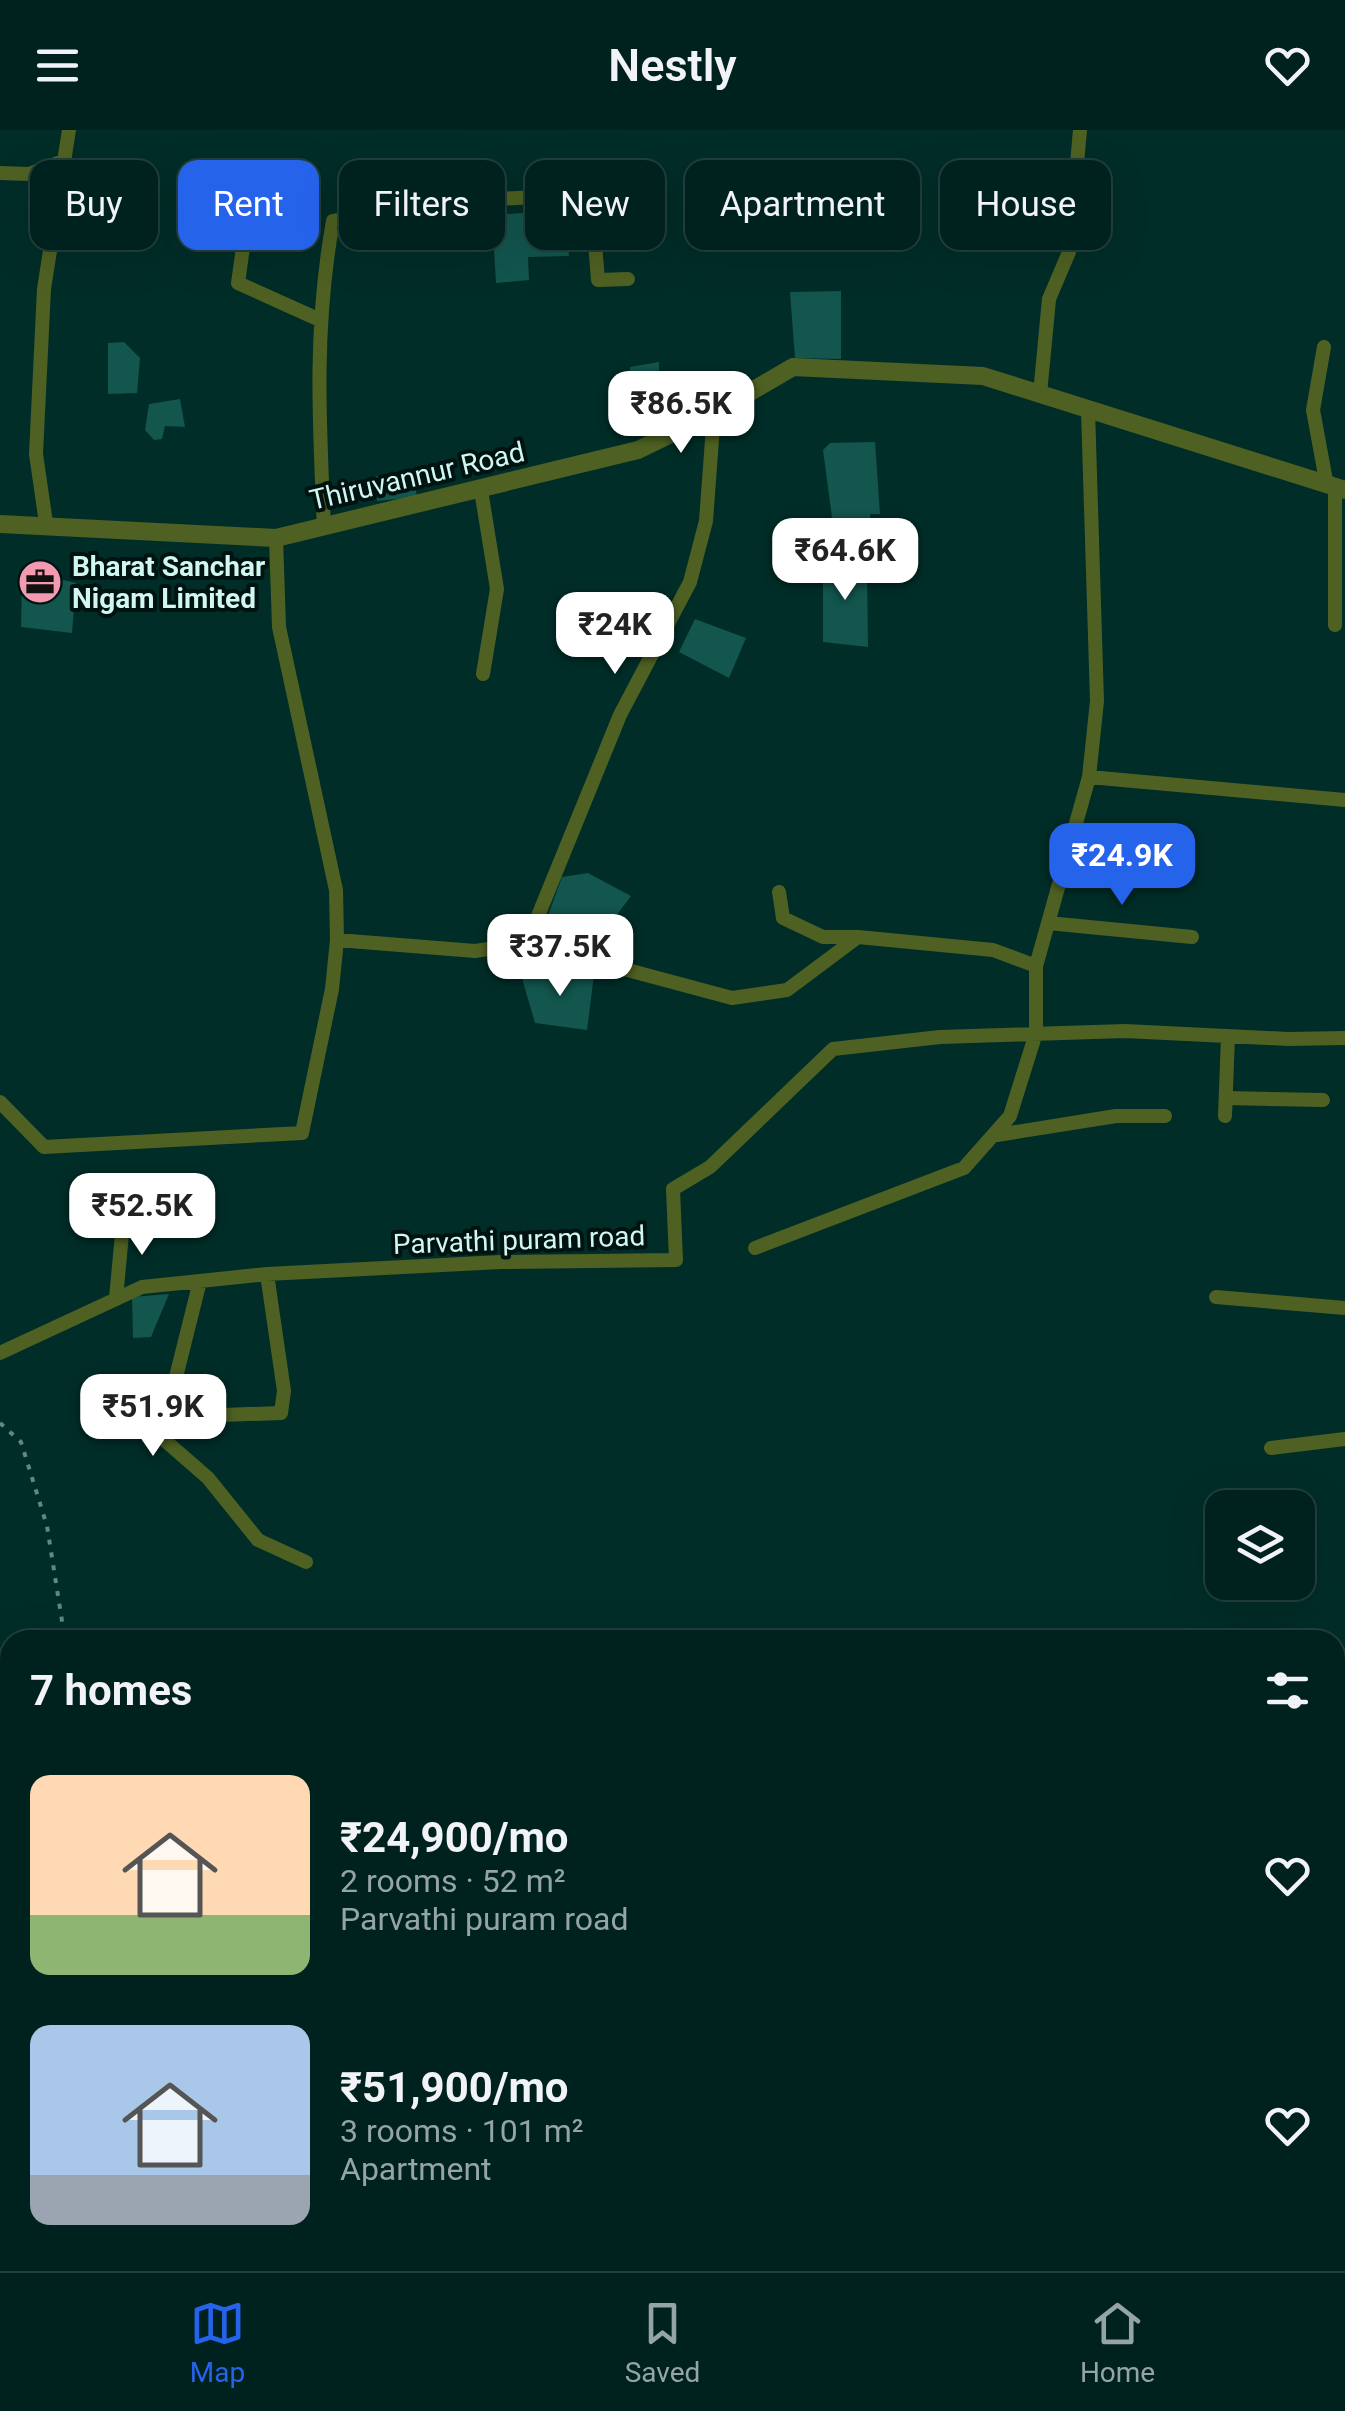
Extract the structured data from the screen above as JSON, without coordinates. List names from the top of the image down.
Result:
{
  "streets": {
    "street": ["Thiruvannur Road", "Parvathi puram road"]
  },
  "places": {
    "office": ["Bharat Sanchar Nigam Limited"]
  },
  "page": {
    "header": "Nestly",
    "chip": [
      "Buy",
      "Rent",
      "Filters",
      "New",
      "Apartment",
      "House"
    ],
    "price": [
      "₹86.5K",
      "₹64.6K",
      "₹24K",
      "₹24.9K",
      "₹37.5K",
      "₹52.5K",
      "₹51.9K"
    ],
    "heading": "7 homes",
    "list": [
      {
        "name": "₹24,900/mo",
        "note": "2 rooms · 52 m² · Parvathi puram road"
      },
      {
        "name": "₹51,900/mo",
        "note": "3 rooms · 101 m² · Apartment"
      }
    ],
    "tabs": ["Map", "Saved", "Home"]
  }
}
